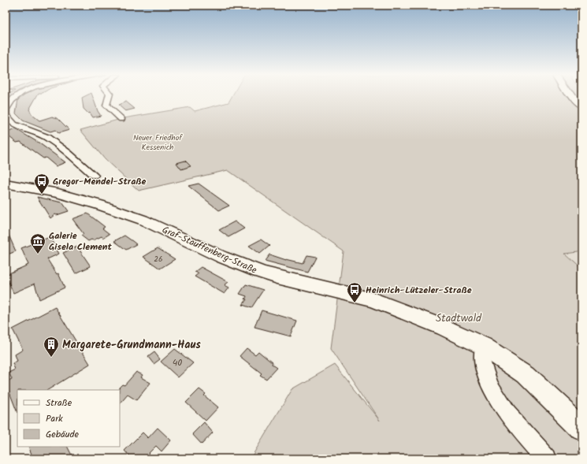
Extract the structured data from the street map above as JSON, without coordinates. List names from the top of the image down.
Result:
{
  "streets": {
    "street": ["Graf-Stauffenberg-Straße"]
  },
  "parks": ["Neuer Friedhof Kessenich", "Stadtwald"],
  "places": {
    "bus stop": ["Gregor-Mendel-Straße", "Heinrich-Lützeler-Straße"],
    "museum": ["Galerie Gisela Clement"],
    "building": ["Margarete-Grundmann-Haus"]
  },
  "house_numbers": ["26", "40"],
  "legend": ["Straße", "Park", "Gebäude"]
}
